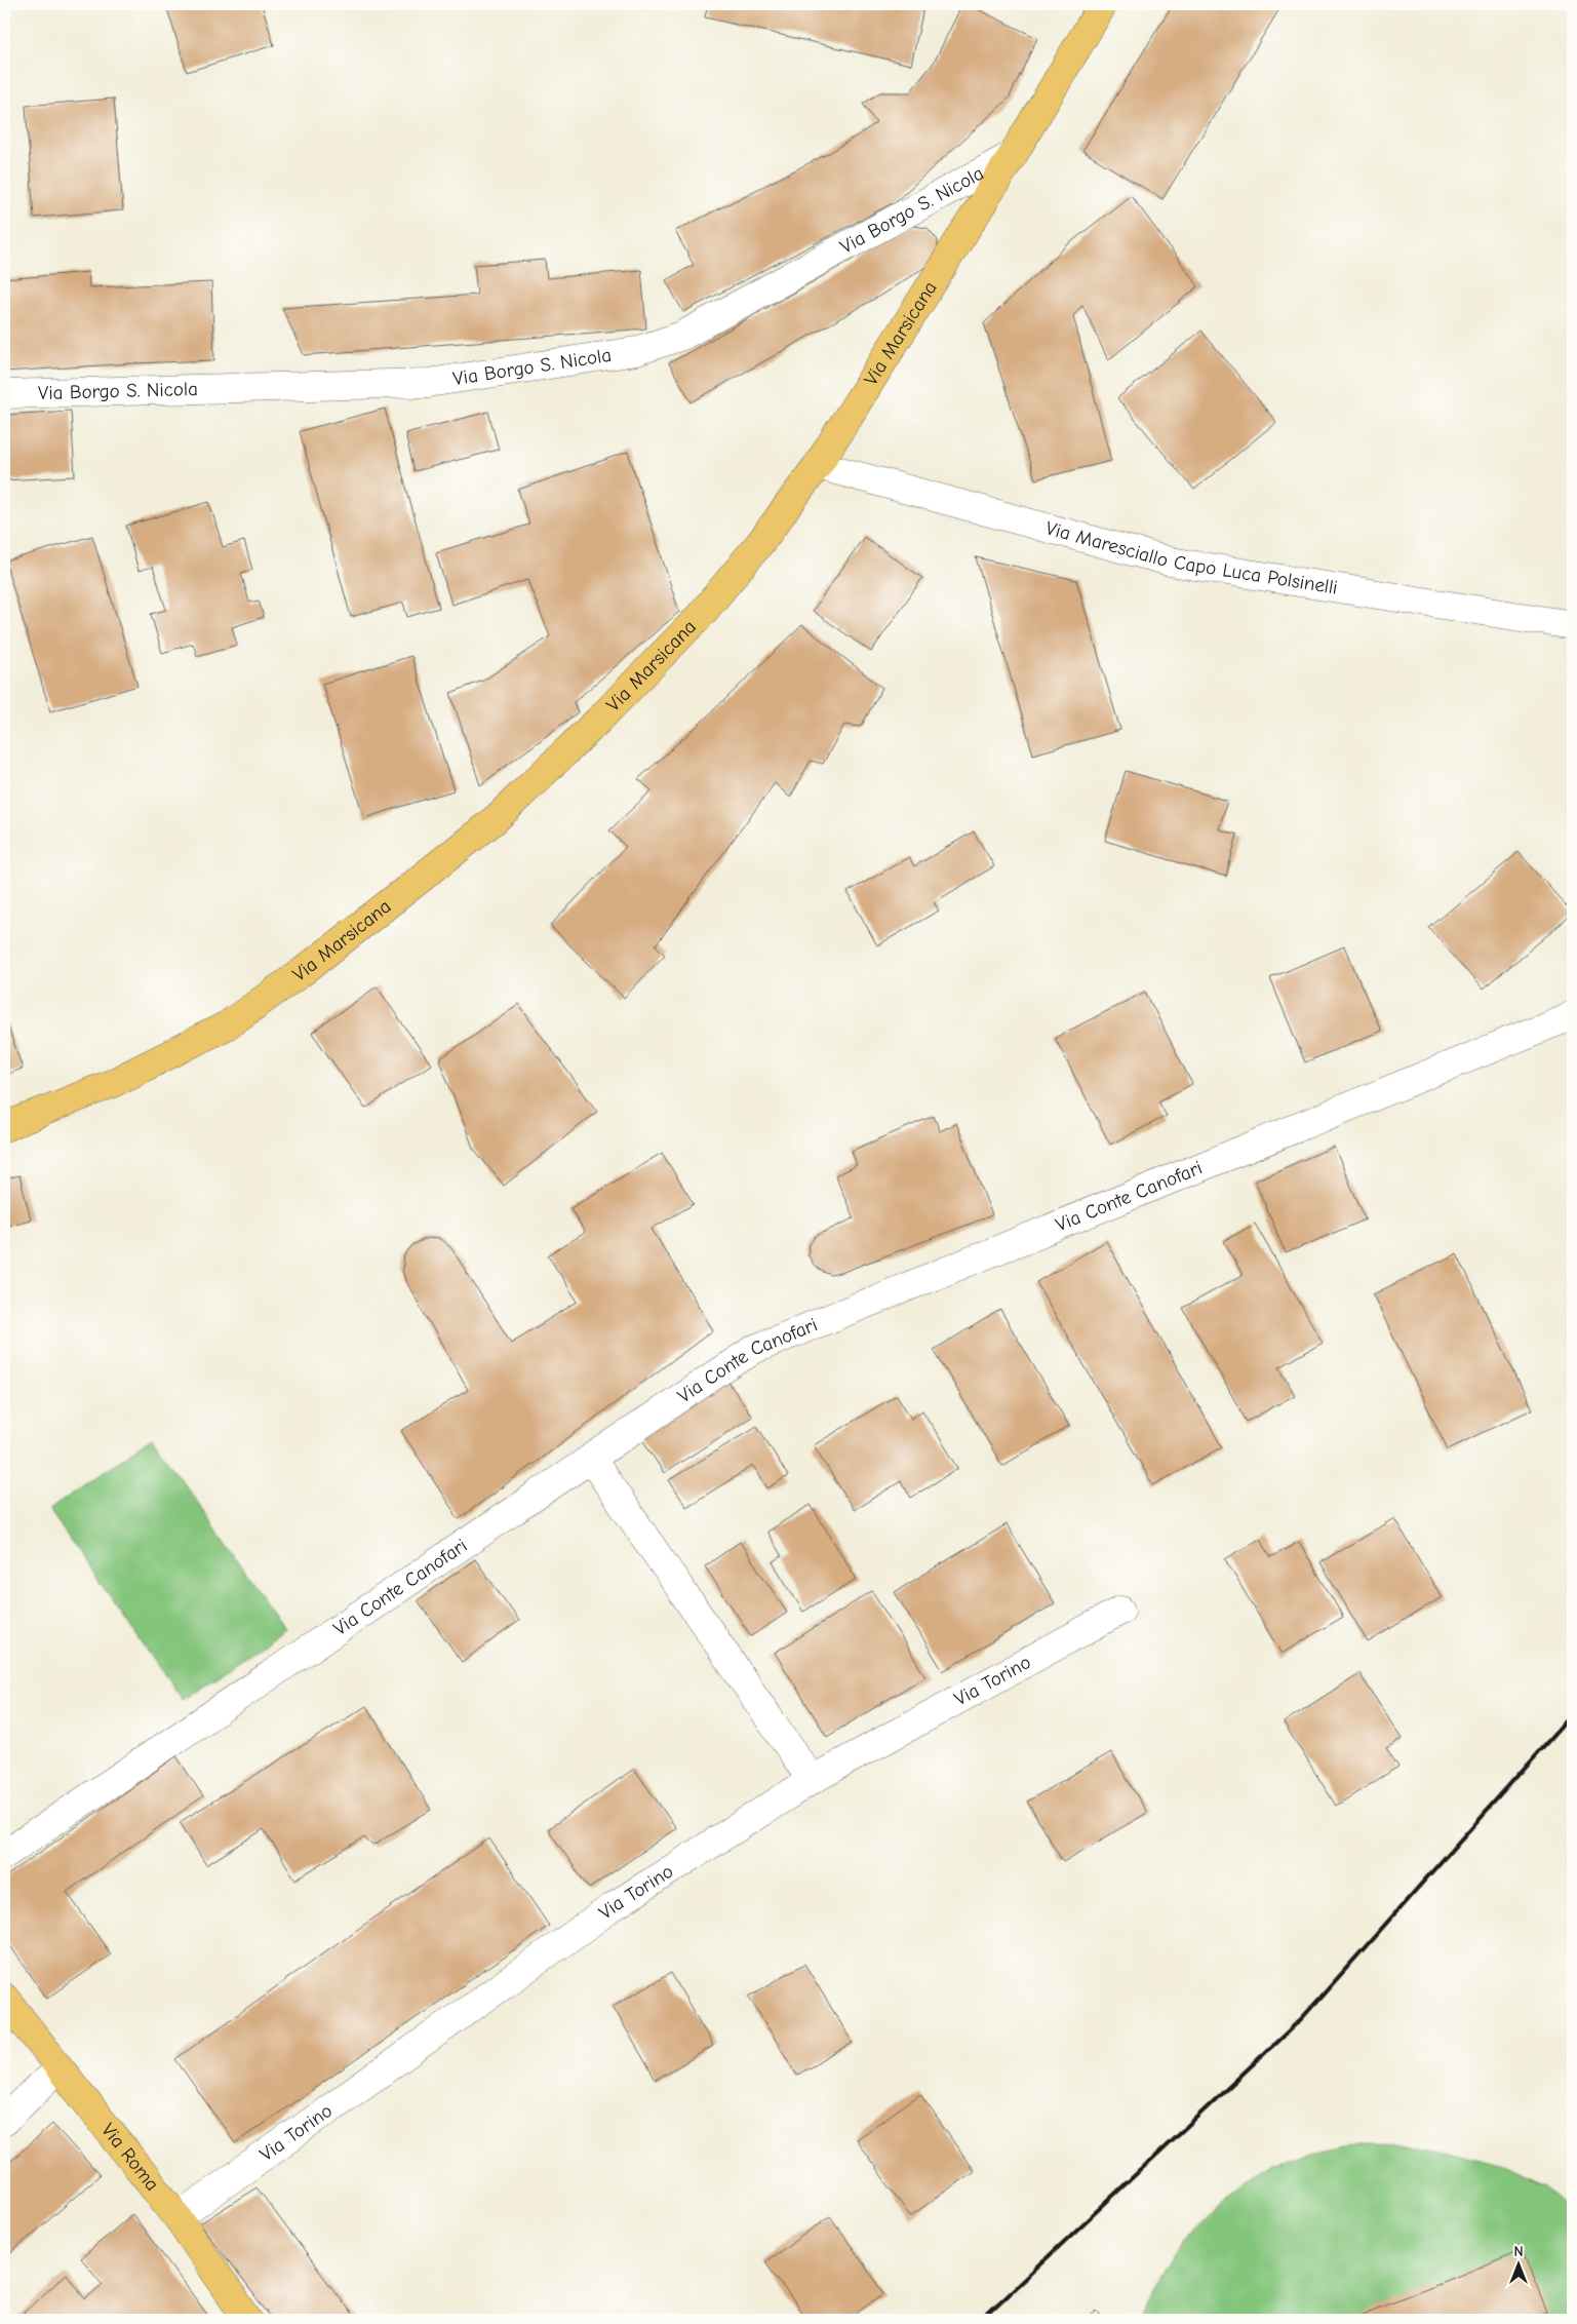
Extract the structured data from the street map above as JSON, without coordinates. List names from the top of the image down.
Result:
{
  "streets": {
    "main road": ["Via Marsicana", "Via Roma"],
    "street": [
      "Via Borgo S. Nicola",
      "Via Maresciallo Capo Luca Polsinelli",
      "Via Conte Canofari",
      "Via Torino"
    ]
  },
  "crossings": [
    ["Via Borgo S. Nicola", "Via Marsicana"],
    ["Via Marsicana", "Via Maresciallo Capo Luca Polsinelli"],
    ["Via Torino", "Via Roma"]
  ],
  "north": "top"
}
